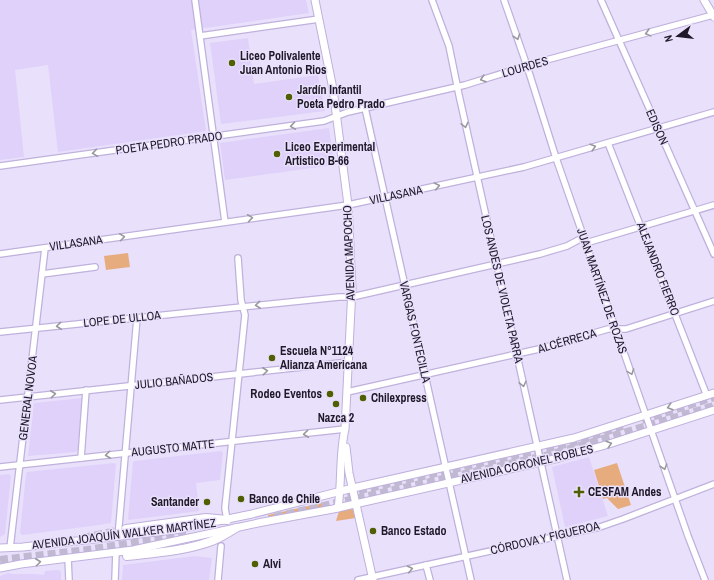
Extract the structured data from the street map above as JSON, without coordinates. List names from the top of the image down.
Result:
{
  "streets": {
    "main road": ["AVENIDA MAPOCHO", "AVENIDA CORONEL ROBLES", "AVENIDA JOAQUÍN WALKER MARTÍNEZ"],
    "street": [
      "LOURDES",
      "EDISON",
      "POETA PEDRO PRADO",
      "VILLASANA",
      "ALEJANDRO FIERRO",
      "LOS ANDES DE VIOLETA PARRA",
      "JUAN MARTÍNEZ DE ROZAS",
      "LOPE DE ULLOA",
      "VARGAS FONTECILLA",
      "ALCÉRRECA",
      "JULIO BAÑADOS",
      "GENERAL NOVOA",
      "AUGUSTO MATTE",
      "CÓRDOVA Y FIGUEROA"
    ]
  },
  "crossings": [
    ["LOURDES", "EDISON"],
    ["LOURDES", "POETA PEDRO PRADO"],
    ["LOURDES", "AVENIDA MAPOCHO"],
    ["LOURDES", "LOS ANDES DE VIOLETA PARRA"],
    ["LOURDES", "JUAN MARTÍNEZ DE ROZAS"],
    ["LOURDES", "VARGAS FONTECILLA"],
    ["EDISON", "VILLASANA"],
    ["EDISON", "LOPE DE ULLOA"],
    ["POETA PEDRO PRADO", "AVENIDA MAPOCHO"],
    ["VILLASANA", "AVENIDA MAPOCHO"],
    ["VILLASANA", "ALEJANDRO FIERRO"],
    ["VILLASANA", "LOS ANDES DE VIOLETA PARRA"],
    ["VILLASANA", "JUAN MARTÍNEZ DE ROZAS"],
    ["VILLASANA", "VARGAS FONTECILLA"],
    ["VILLASANA", "GENERAL NOVOA"],
    ["AVENIDA MAPOCHO", "LOPE DE ULLOA"],
    ["AVENIDA MAPOCHO", "ALCÉRRECA"],
    ["AVENIDA MAPOCHO", "JULIO BAÑADOS"],
    ["AVENIDA MAPOCHO", "AUGUSTO MATTE"],
    ["AVENIDA MAPOCHO", "AVENIDA CORONEL ROBLES"],
    ["AVENIDA MAPOCHO", "AVENIDA JOAQUÍN WALKER MARTÍNEZ"],
    ["ALEJANDRO FIERRO", "LOPE DE ULLOA"],
    ["ALEJANDRO FIERRO", "ALCÉRRECA"],
    ["ALEJANDRO FIERRO", "AVENIDA CORONEL ROBLES"],
    ["LOS ANDES DE VIOLETA PARRA", "LOPE DE ULLOA"],
    ["LOS ANDES DE VIOLETA PARRA", "ALCÉRRECA"],
    ["LOS ANDES DE VIOLETA PARRA", "AVENIDA CORONEL ROBLES"],
    ["LOS ANDES DE VIOLETA PARRA", "CÓRDOVA Y FIGUEROA"],
    ["JUAN MARTÍNEZ DE ROZAS", "LOPE DE ULLOA"],
    ["JUAN MARTÍNEZ DE ROZAS", "ALCÉRRECA"],
    ["JUAN MARTÍNEZ DE ROZAS", "AVENIDA CORONEL ROBLES"],
    ["JUAN MARTÍNEZ DE ROZAS", "CÓRDOVA Y FIGUEROA"],
    ["LOPE DE ULLOA", "VARGAS FONTECILLA"],
    ["LOPE DE ULLOA", "GENERAL NOVOA"],
    ["VARGAS FONTECILLA", "ALCÉRRECA"],
    ["VARGAS FONTECILLA", "AVENIDA CORONEL ROBLES"],
    ["VARGAS FONTECILLA", "CÓRDOVA Y FIGUEROA"],
    ["JULIO BAÑADOS", "GENERAL NOVOA"],
    ["GENERAL NOVOA", "AUGUSTO MATTE"],
    ["GENERAL NOVOA", "AVENIDA JOAQUÍN WALKER MARTÍNEZ"],
    ["AVENIDA CORONEL ROBLES", "AVENIDA JOAQUÍN WALKER MARTÍNEZ"]
  ],
  "one_way": [
    "LOURDES",
    "POETA PEDRO PRADO",
    "VILLASANA",
    "JUAN MARTÍNEZ DE ROZAS",
    "JULIO BAÑADOS",
    "AUGUSTO MATTE"
  ],
  "places": {
    "other": [
      "Liceo Polivalente Juan Antonio Rios",
      "Jardín Infantil Poeta Pedro Prado",
      "Liceo Experimental Artistico B-66",
      "Escuela N°1124 Alianza Americana",
      "Rodeo Eventos",
      "Chilexpress",
      "Nazca 2",
      "Banco de Chile",
      "Santander",
      "Banco Estado",
      "Alvi"
    ],
    "health": ["CESFAM Andes"]
  },
  "north": "left"
}
